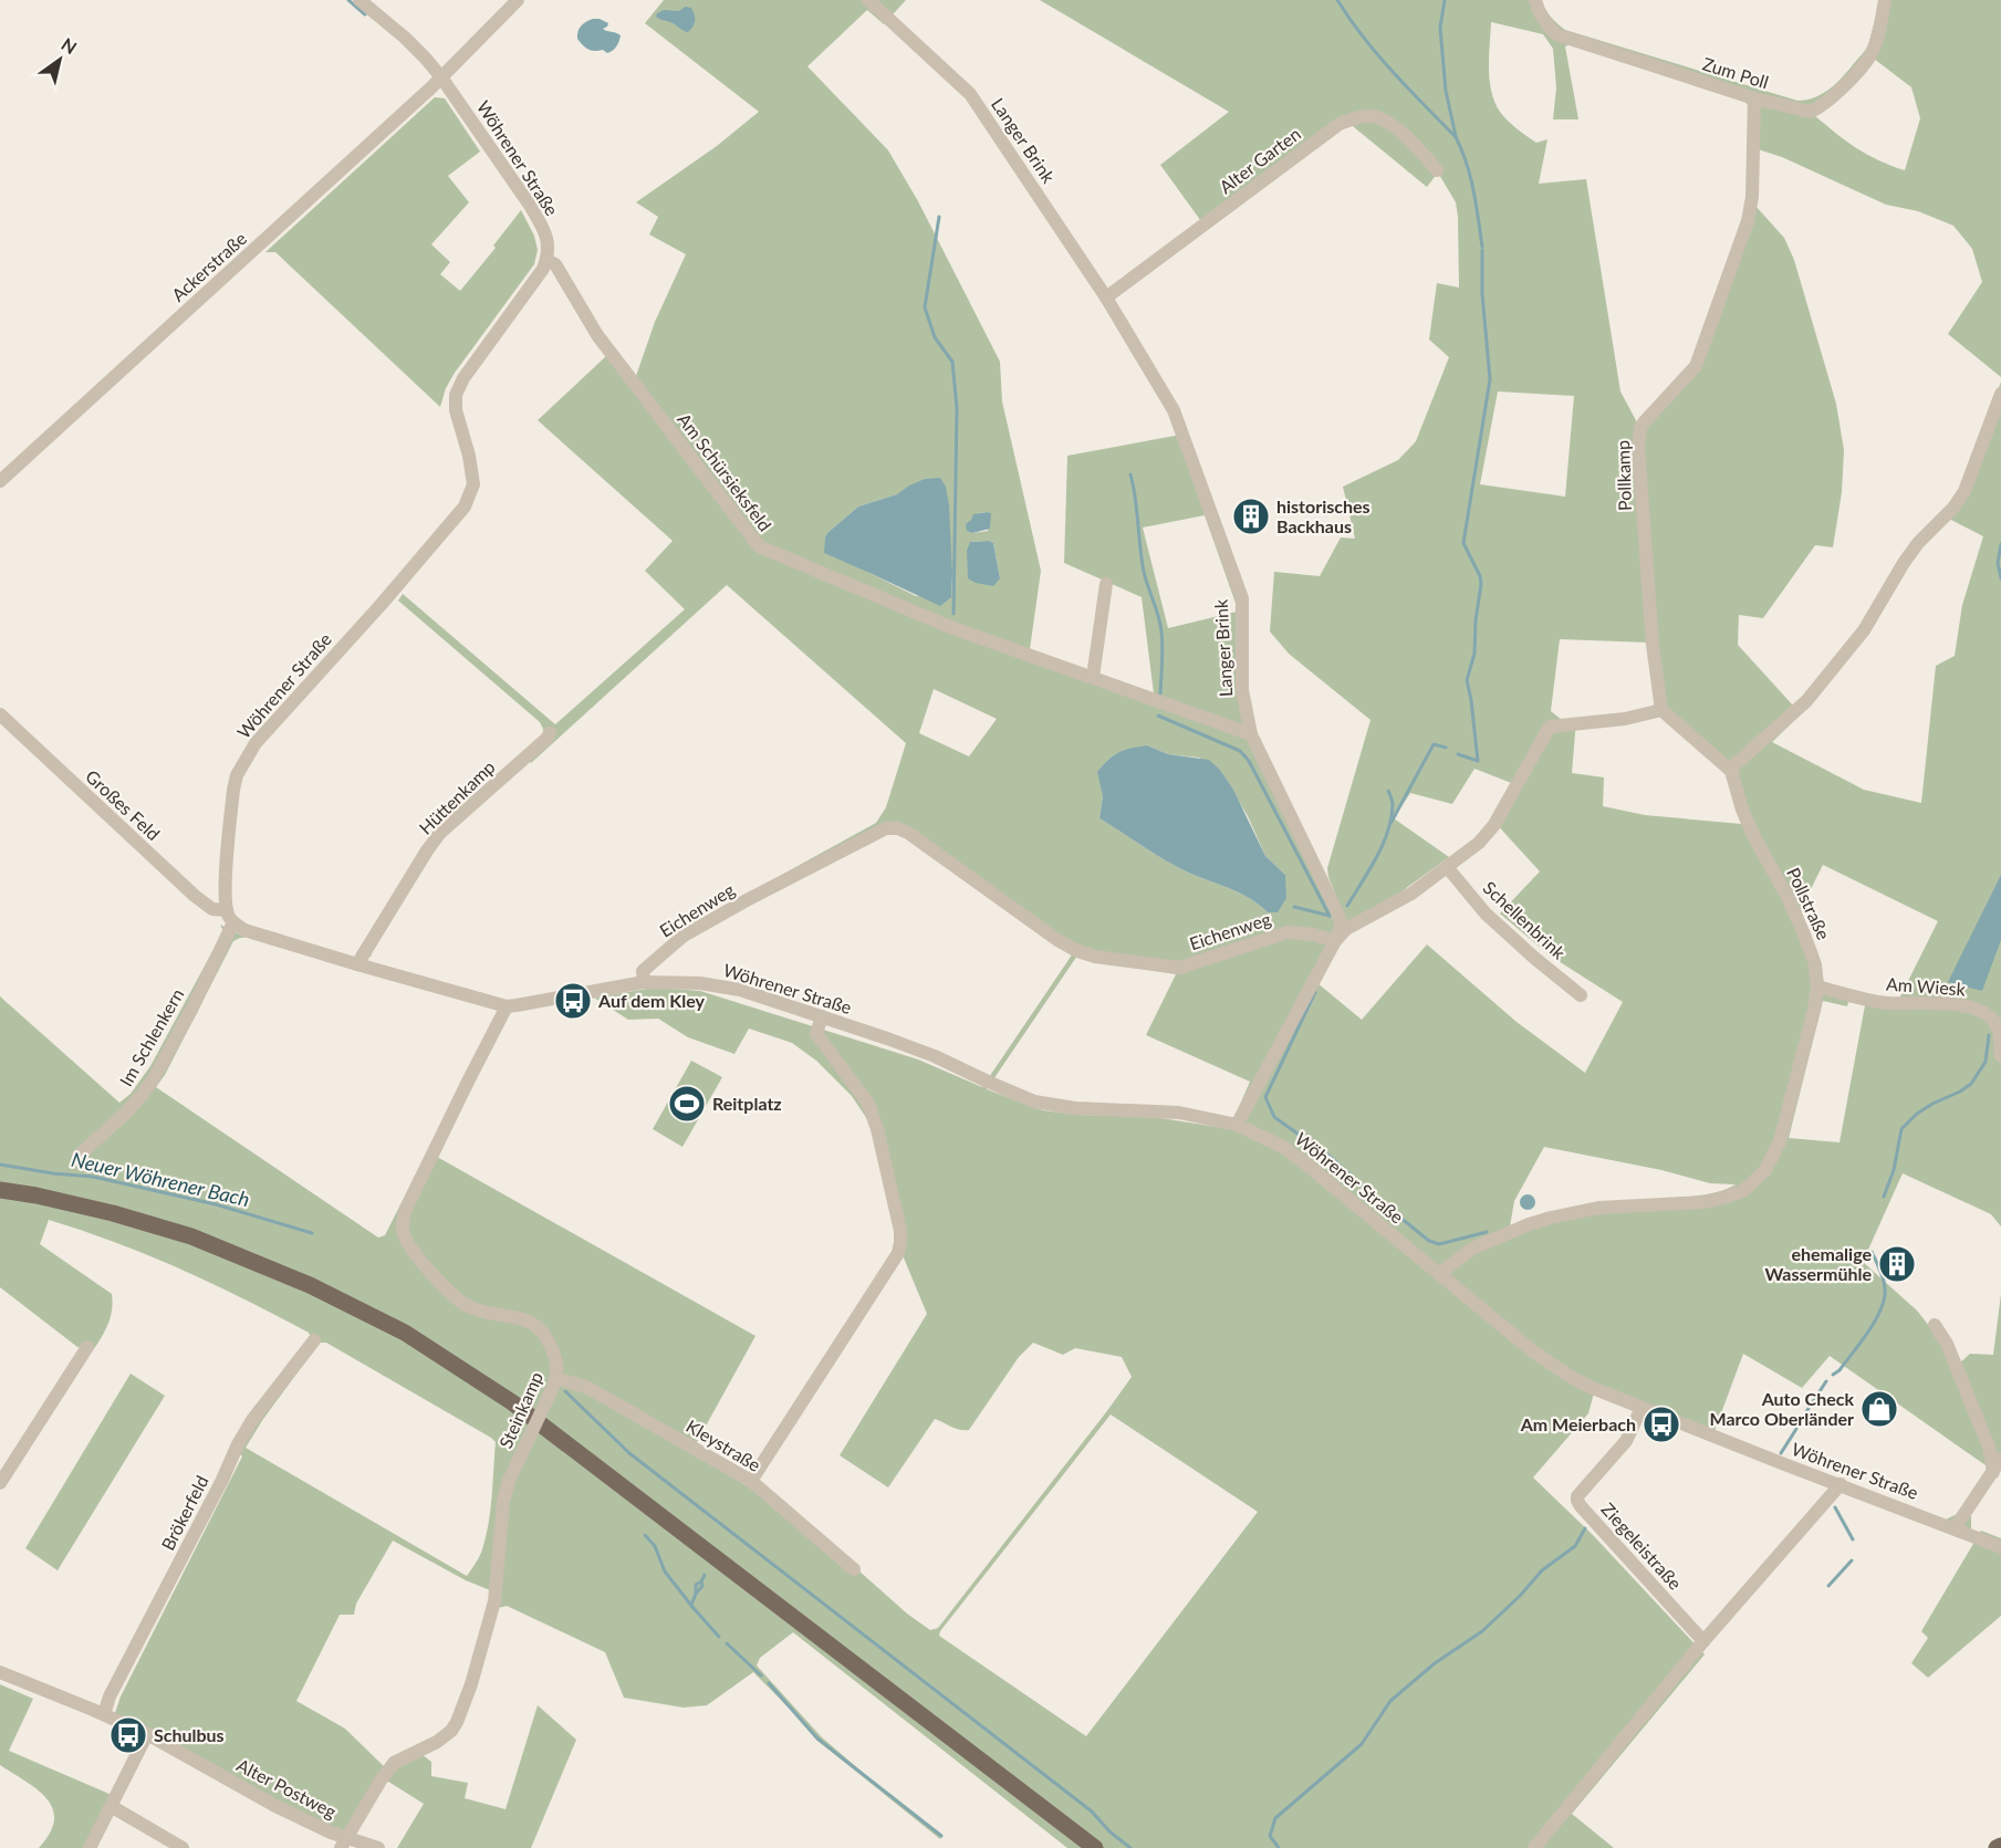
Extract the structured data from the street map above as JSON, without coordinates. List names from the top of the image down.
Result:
{
  "streets": {
    "street": [
      "Zum Poll",
      "Langer Brink",
      "Wöhrener Straße",
      "Alter Garten",
      "Ackerstraße",
      "Am Schürsieksfeld",
      "Pollkamp",
      "Hüttenkamp",
      "Großes Feld",
      "Pollstraße",
      "Eichenweg",
      "Schellenbrink",
      "Am Wiesk",
      "Im Schlenkern",
      "Steinkamp",
      "Kleystraße",
      "Brökerfeld",
      "Ziegeleistraße",
      "Alter Postweg"
    ]
  },
  "crossings": [
    ["Zum Poll", "Pollkamp"],
    ["Langer Brink", "Wöhrener Straße"],
    ["Langer Brink", "Alter Garten"],
    ["Langer Brink", "Am Schürsieksfeld"],
    ["Langer Brink", "Eichenweg"],
    ["Wöhrener Straße", "Ackerstraße"],
    ["Wöhrener Straße", "Am Schürsieksfeld"],
    ["Wöhrener Straße", "Hüttenkamp"],
    ["Wöhrener Straße", "Großes Feld"],
    ["Wöhrener Straße", "Pollstraße"],
    ["Wöhrener Straße", "Eichenweg"],
    ["Wöhrener Straße", "Im Schlenkern"],
    ["Wöhrener Straße", "Steinkamp"],
    ["Wöhrener Straße", "Ziegeleistraße"],
    ["Großes Feld", "Im Schlenkern"],
    ["Pollstraße", "Am Wiesk"],
    ["Steinkamp", "Kleystraße"],
    ["Steinkamp", "Alter Postweg"],
    ["Brökerfeld", "Alter Postweg"]
  ],
  "water": ["Neuer Wöhrener Bach"],
  "places": {
    "building": ["historisches Backhaus", "ehemalige Wassermühle"],
    "bus stop": ["Auf dem Kley", "Am Meierbach", "Schulbus"],
    "sports": ["Reitplatz"],
    "shop": ["Auto Check Marco Oberländer"]
  },
  "north": "top right"
}
